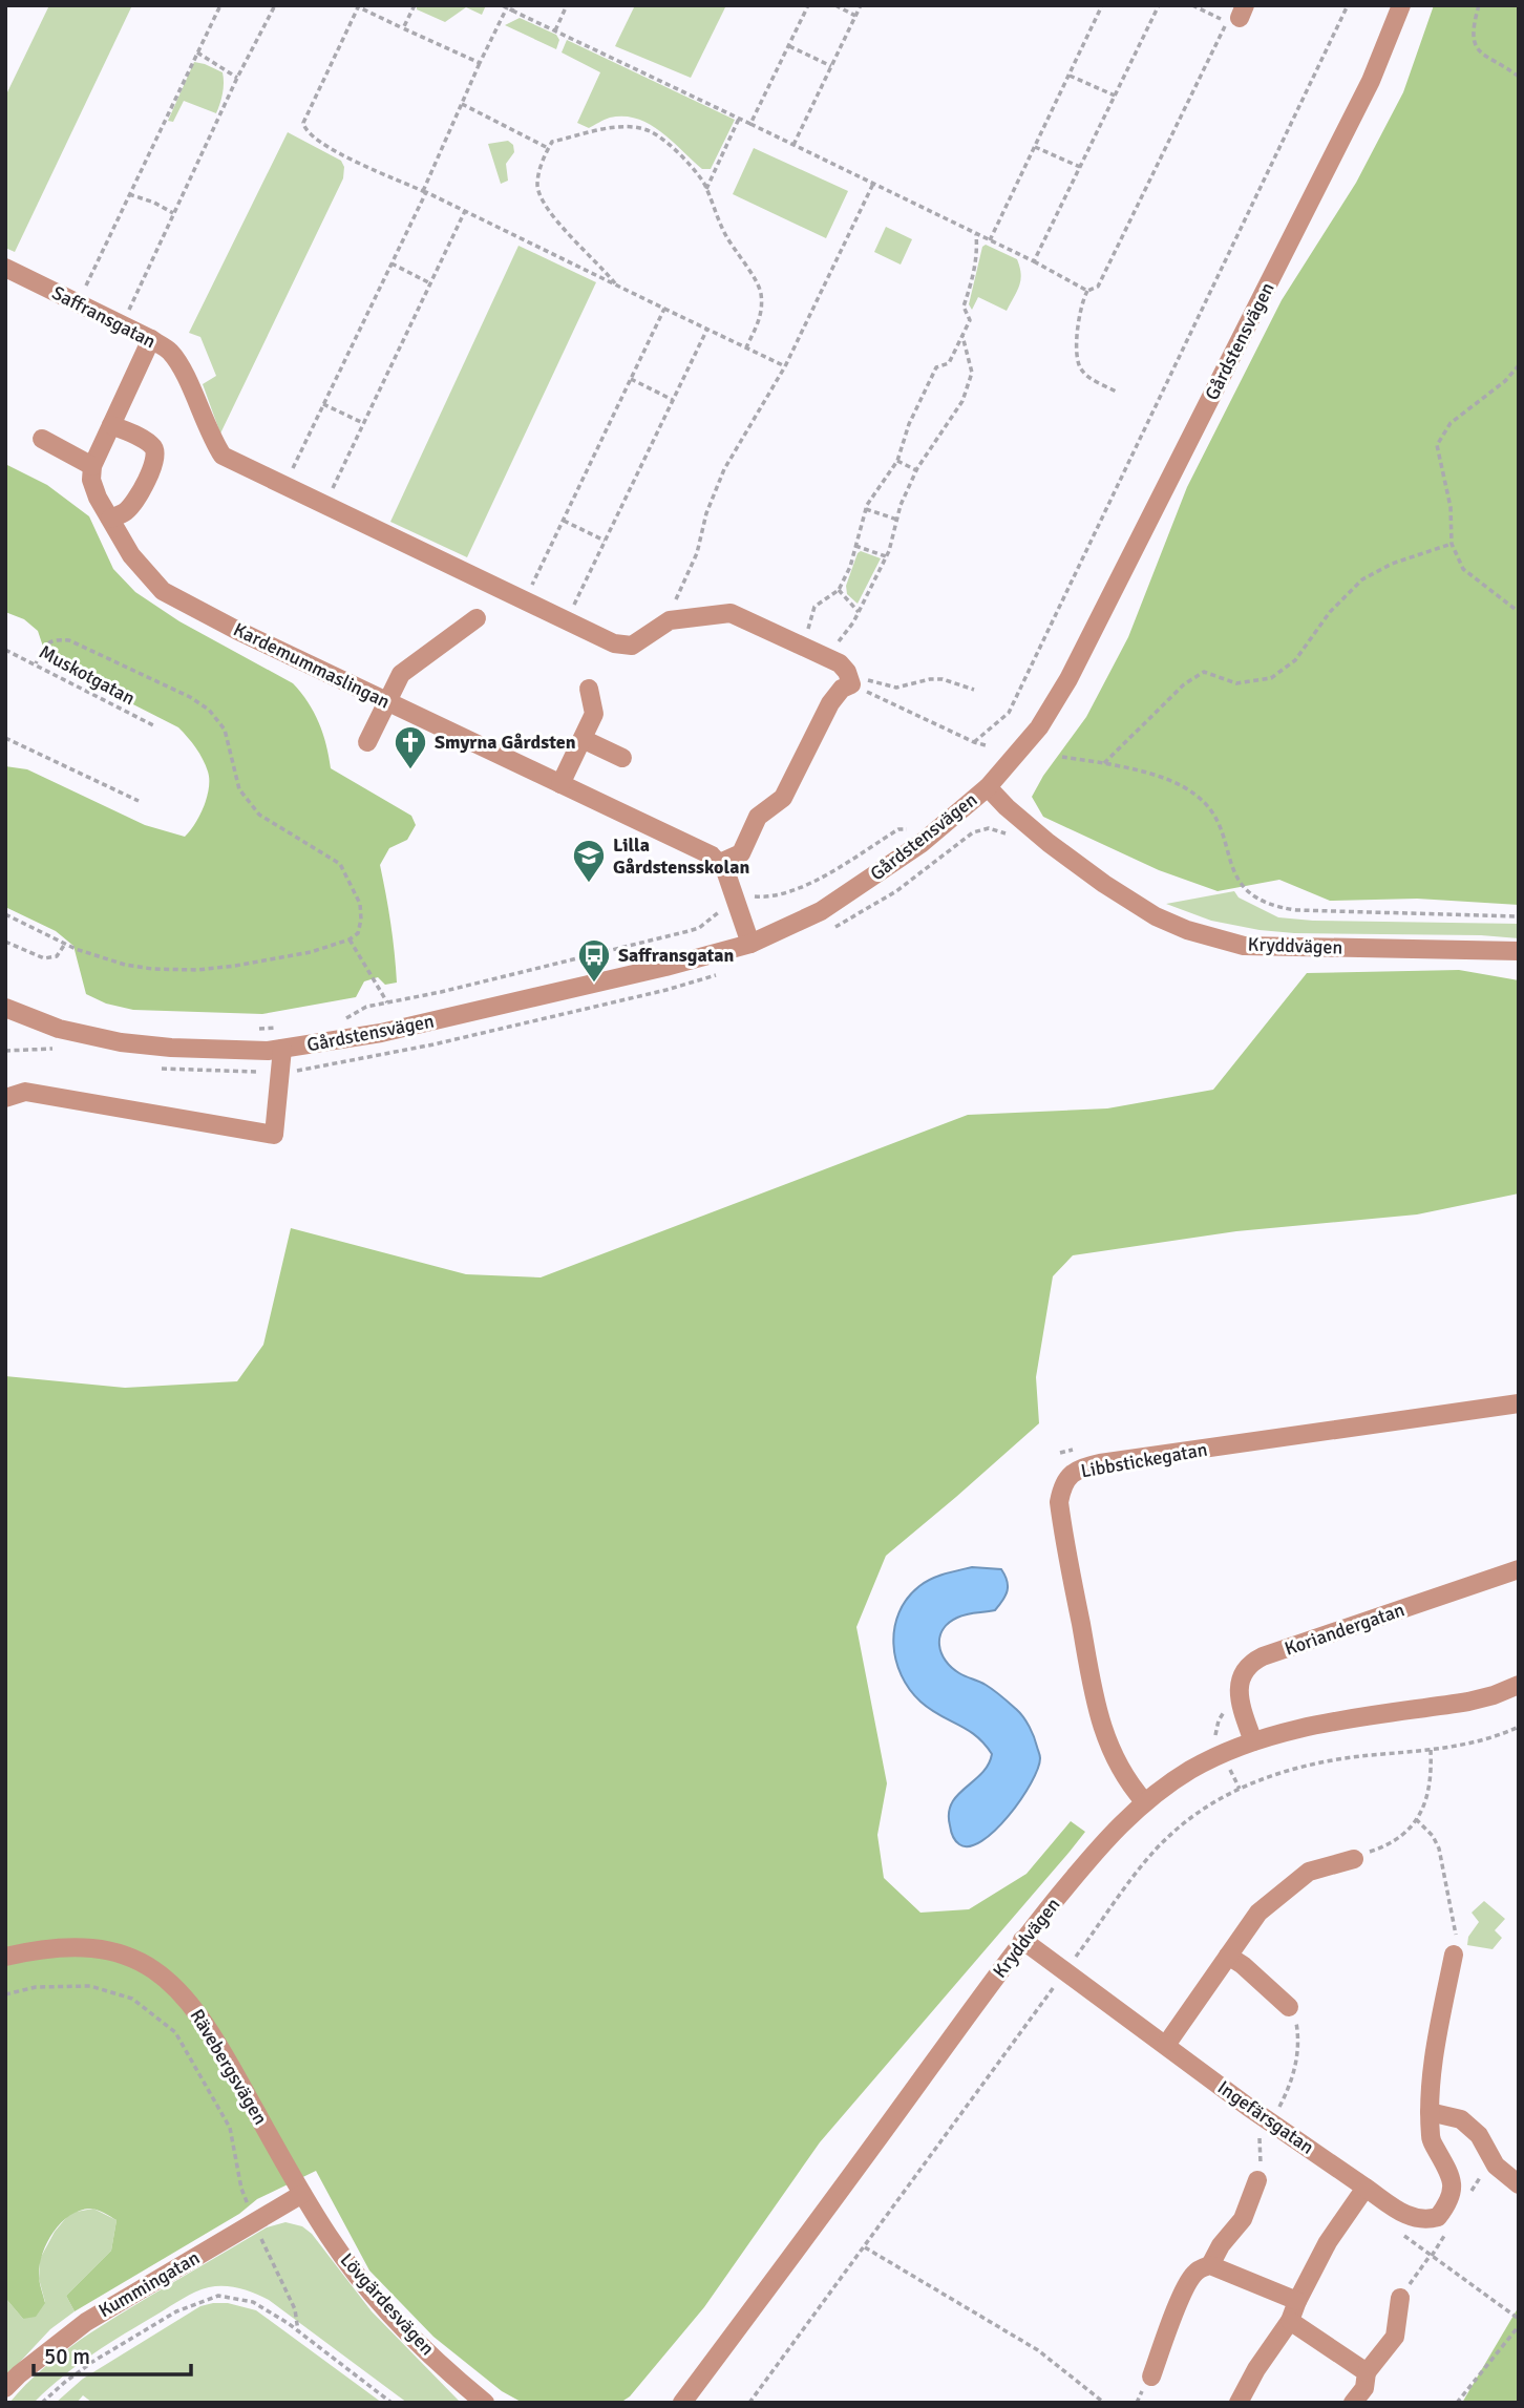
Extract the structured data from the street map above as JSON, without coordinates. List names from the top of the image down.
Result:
{
  "streets": {
    "street": [
      "Saffransgatan",
      "Gårdstensvägen",
      "Kardemummaslingan",
      "Kryddvägen",
      "Libbstickegatan",
      "Koriandergatan",
      "Rävebergsvägen",
      "Ingefärsgatan",
      "Kummingatan",
      "Lövgärdesvägen"
    ],
    "path": ["Muskotgatan"]
  },
  "crossings": [
    ["Gårdstensvägen", "Kryddvägen"],
    ["Kryddvägen", "Libbstickegatan"],
    ["Kryddvägen", "Koriandergatan"],
    ["Kryddvägen", "Ingefärsgatan"],
    ["Rävebergsvägen", "Kummingatan"],
    ["Rävebergsvägen", "Lövgärdesvägen"],
    ["Kummingatan", "Lövgärdesvägen"]
  ],
  "places": {
    "church": ["Smyrna Gårdsten"],
    "school or university": ["Lilla Gårdstensskolan"],
    "bus stop": ["Saffransgatan"]
  },
  "scale_bar": "50 m"
}
